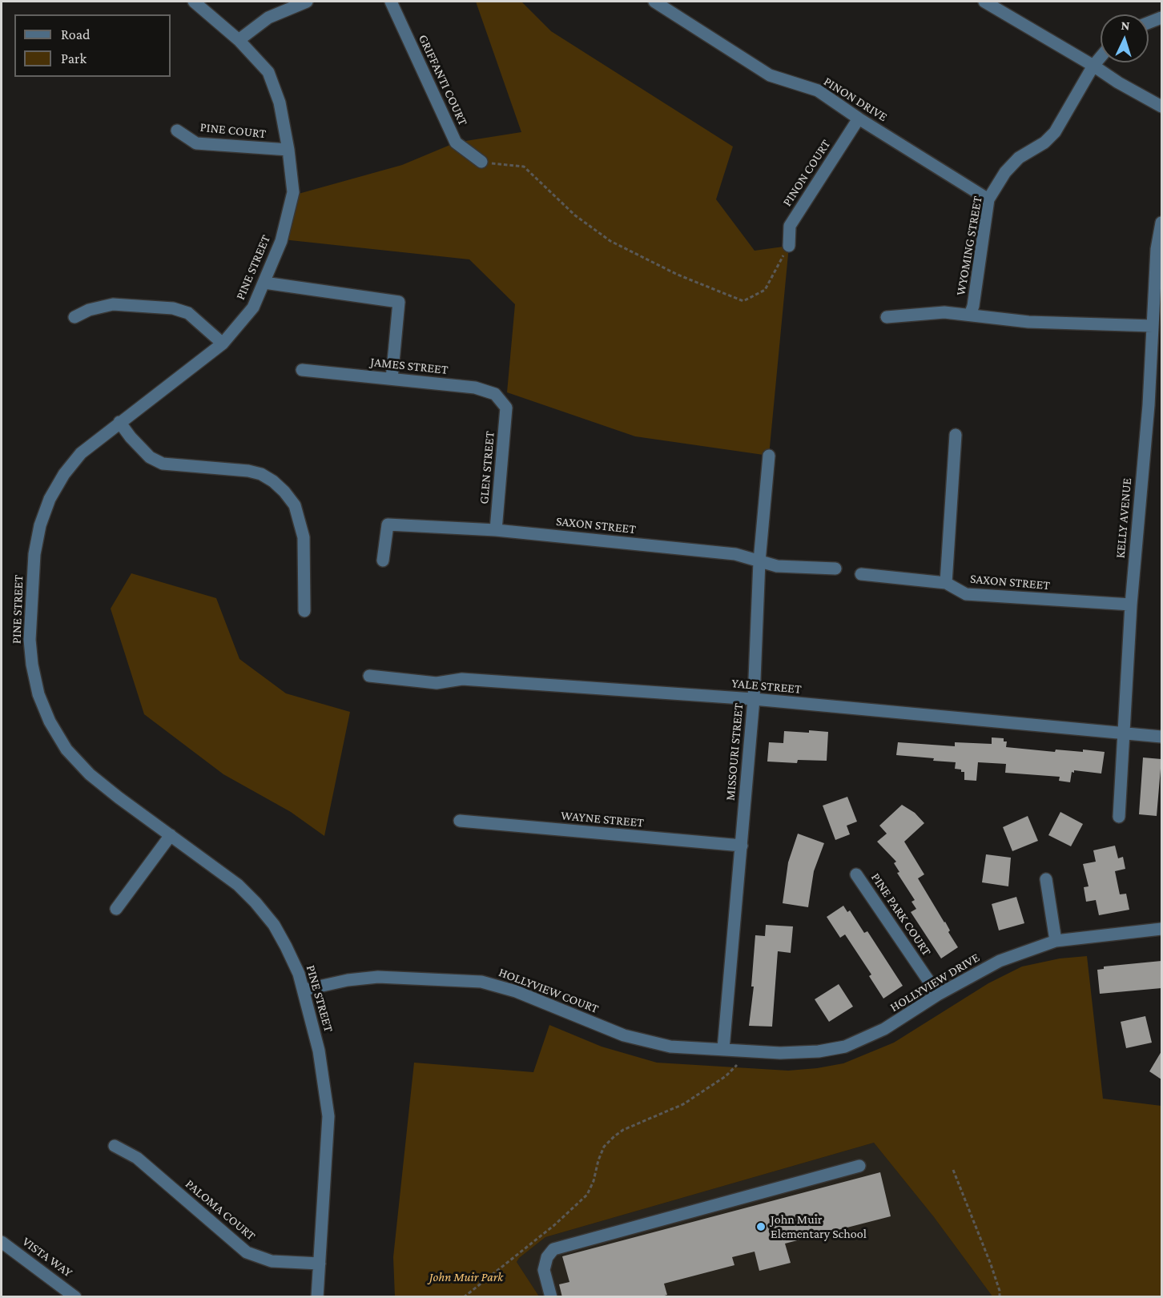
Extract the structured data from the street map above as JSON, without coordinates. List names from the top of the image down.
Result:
{
  "streets": {
    "street": [
      "GRIFFANTI COURT",
      "PINON DRIVE",
      "PINE COURT",
      "PINON COURT",
      "WYOMING STREET",
      "PINE STREET",
      "JAMES STREET",
      "GLEN STREET",
      "KELLY AVENUE",
      "SAXON STREET",
      "YALE STREET",
      "MISSOURI STREET",
      "WAYNE STREET",
      "PINE PARK COURT",
      "HOLLYVIEW DRIVE",
      "HOLLYVIEW COURT",
      "PALOMA COURT",
      "VISTA WAY"
    ]
  },
  "crossings": [
    ["PINON DRIVE", "PINON COURT"],
    ["PINON DRIVE", "WYOMING STREET"],
    ["PINE COURT", "PINE STREET"],
    ["WYOMING STREET", "KELLY AVENUE"],
    ["PINE STREET", "HOLLYVIEW COURT"],
    ["PINE STREET", "PALOMA COURT"],
    ["JAMES STREET", "GLEN STREET"],
    ["GLEN STREET", "SAXON STREET"],
    ["KELLY AVENUE", "SAXON STREET"],
    ["KELLY AVENUE", "YALE STREET"],
    ["SAXON STREET", "MISSOURI STREET"],
    ["YALE STREET", "MISSOURI STREET"],
    ["MISSOURI STREET", "WAYNE STREET"],
    ["MISSOURI STREET", "HOLLYVIEW DRIVE"],
    ["MISSOURI STREET", "HOLLYVIEW COURT"],
    ["PINE PARK COURT", "HOLLYVIEW DRIVE"],
    ["HOLLYVIEW DRIVE", "HOLLYVIEW COURT"]
  ],
  "parks": ["John Muir Park"],
  "places": ["John Muir Elementary School"],
  "legend": ["Road", "Park"],
  "north": "top"
}
